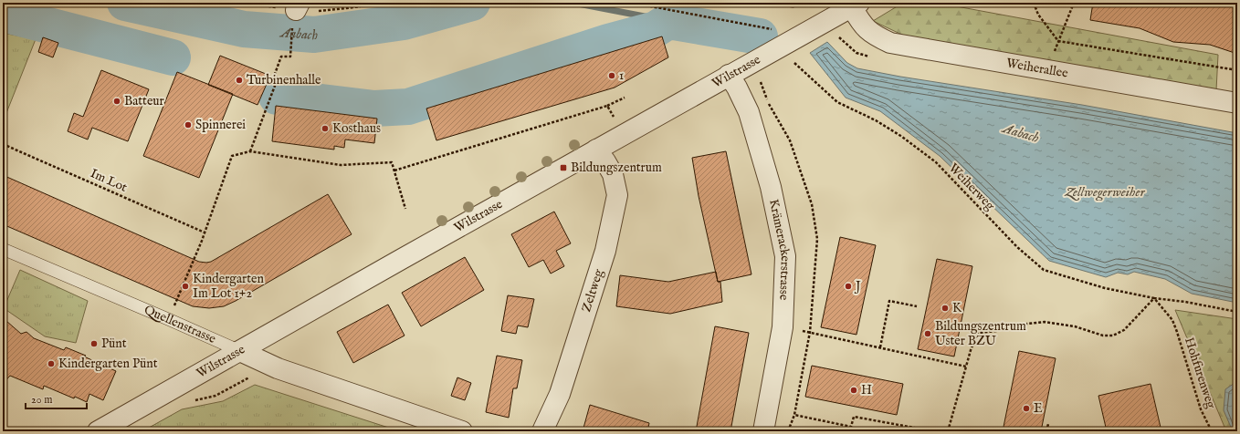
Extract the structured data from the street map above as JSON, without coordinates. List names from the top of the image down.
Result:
{
  "streets": {
    "street": [
      "Weiherallee",
      "Wilstrasse",
      "Krämerackerstrasse",
      "Zeltweg",
      "Quellenstrasse"
    ],
    "path": ["Im Lot", "Weiherweg", "Hohfurenweg"]
  },
  "crossings": [
    ["Weiherallee", "Wilstrasse"],
    ["Wilstrasse", "Krämerackerstrasse"],
    ["Wilstrasse", "Zeltweg"],
    ["Wilstrasse", "Quellenstrasse"],
    ["Weiherweg", "Hohfurenweg"]
  ],
  "water": ["Aabach", "Zellwegerweiher"],
  "places": {
    "other": [
      "1",
      "Turbinenhalle",
      "Batteur",
      "Spinnerei",
      "Kosthaus",
      "Kindergarten Im Lot 1+2",
      "J",
      "K",
      "Bildungszentrum Uster BZU",
      "Pünt",
      "Kindergarten Pünt",
      "H",
      "E"
    ],
    "transit": ["Bildungszentrum"]
  },
  "scale_bar": "20 m"
}
